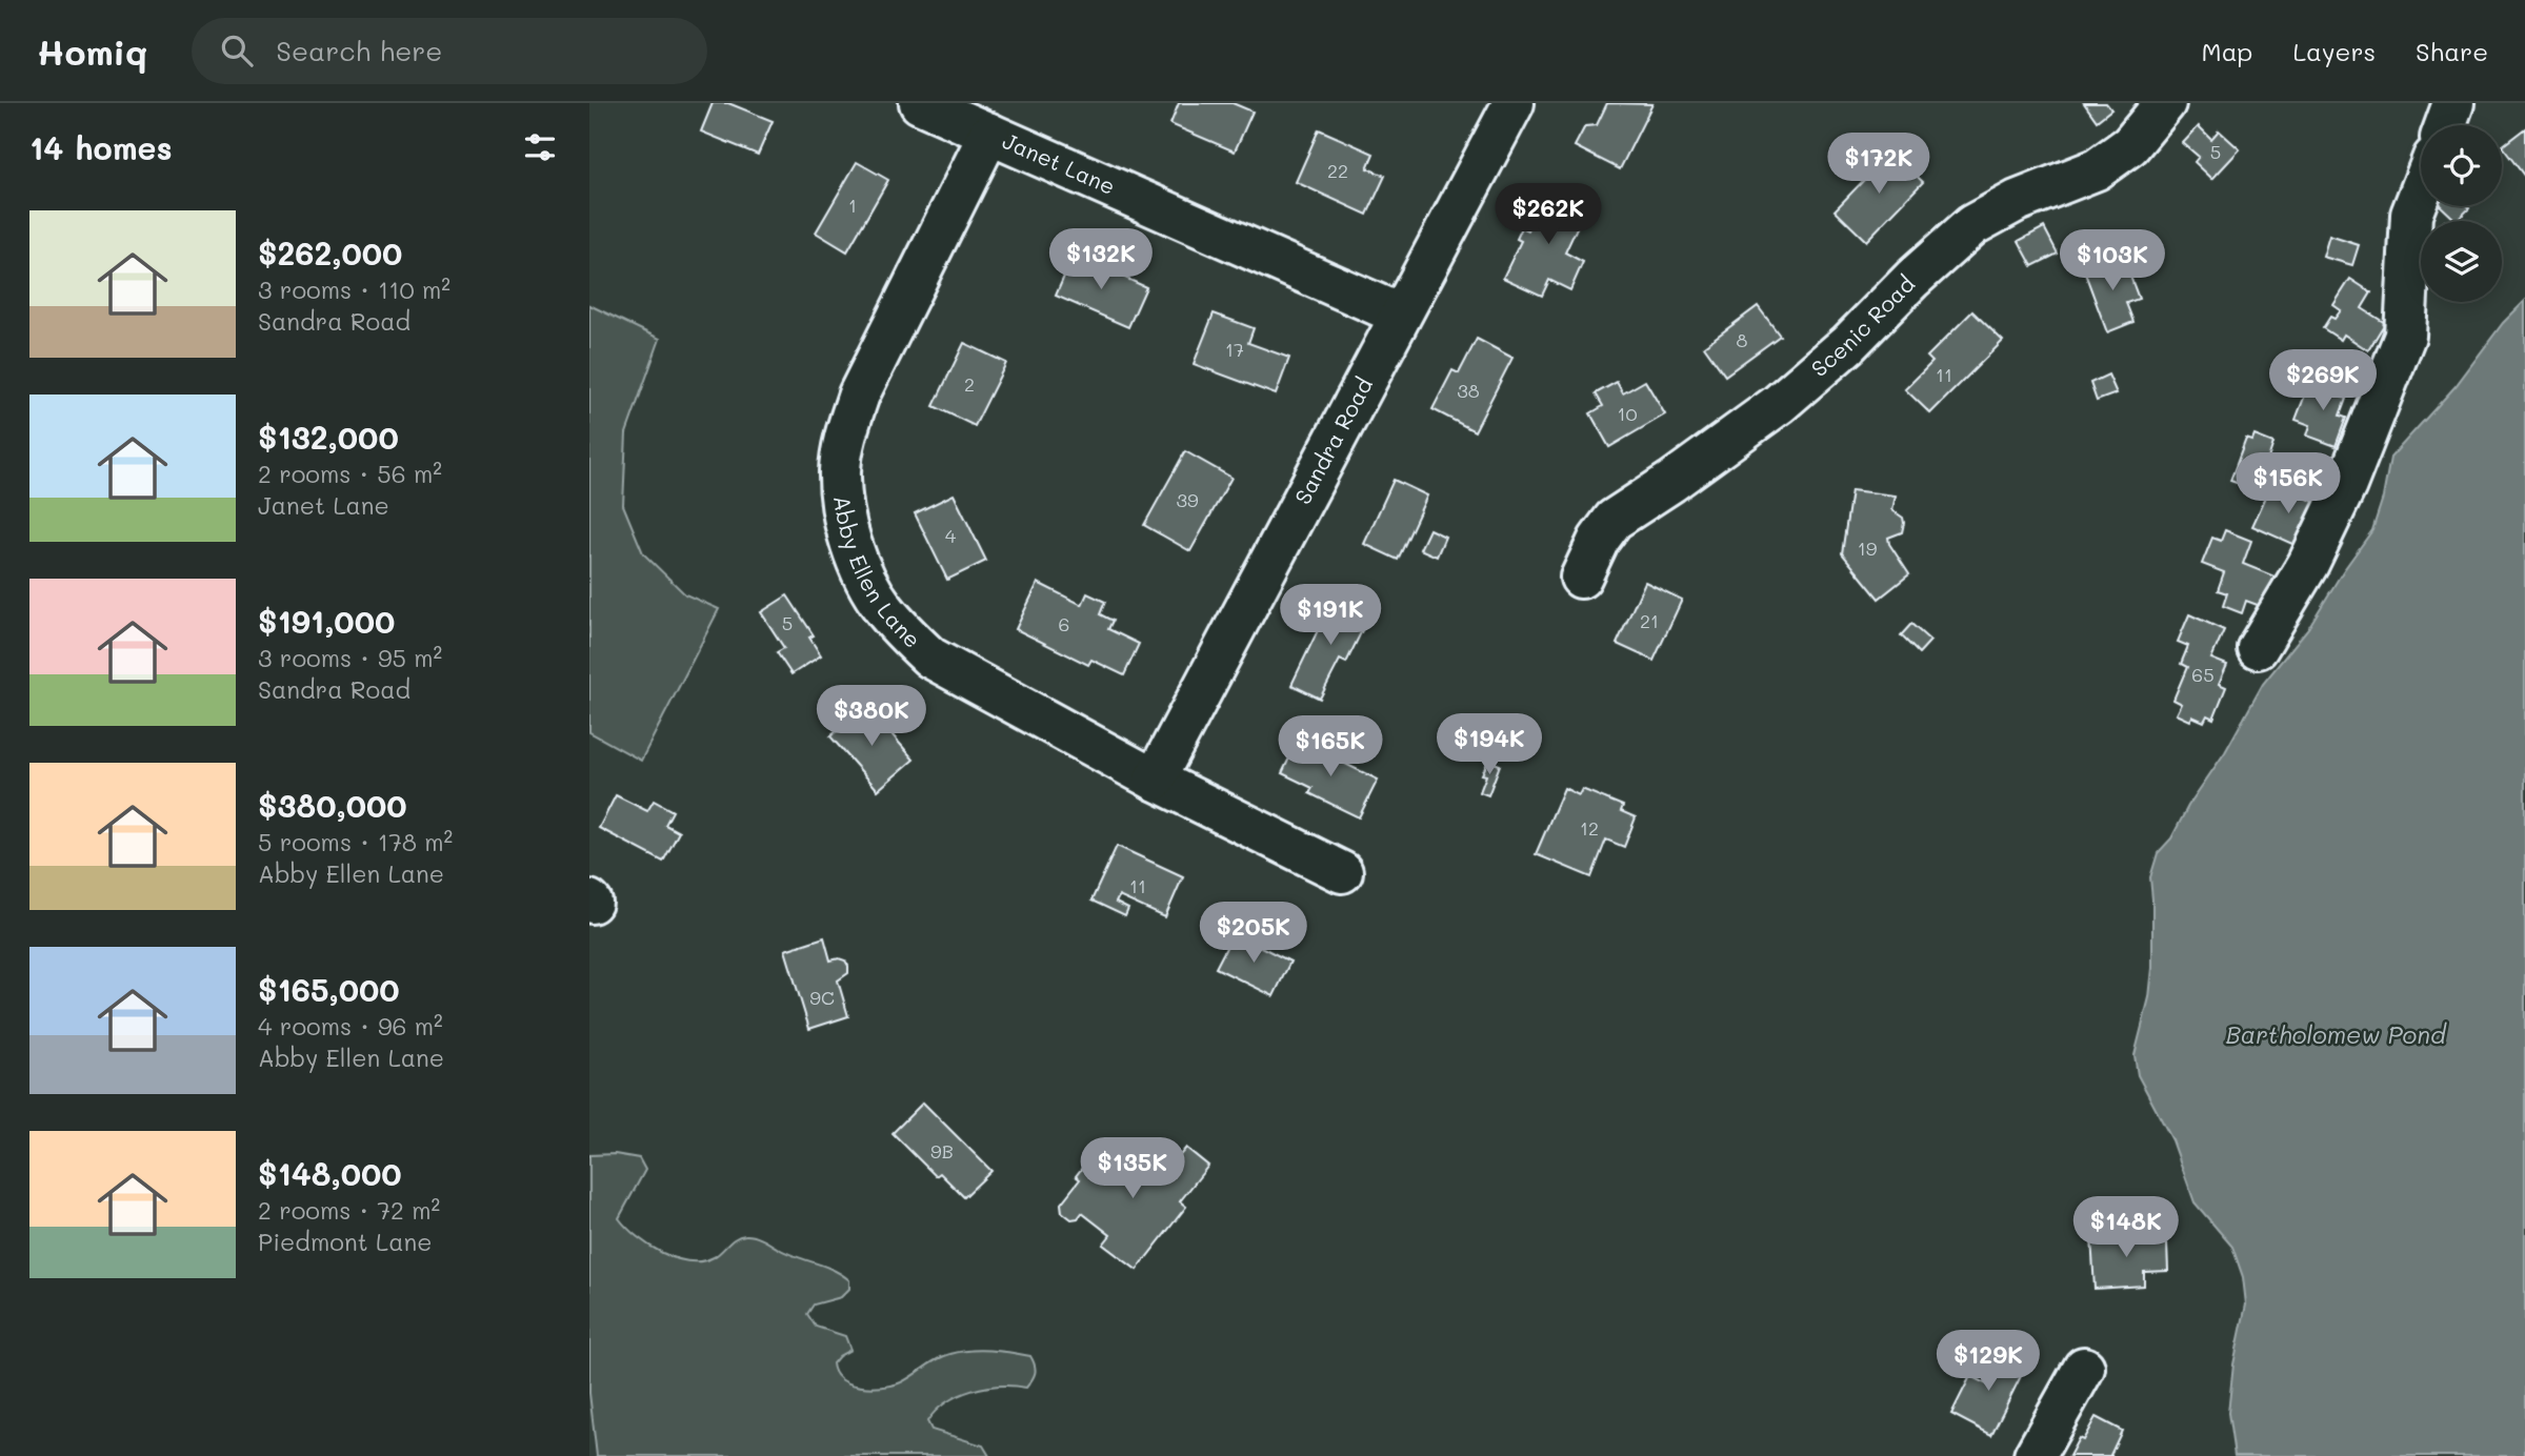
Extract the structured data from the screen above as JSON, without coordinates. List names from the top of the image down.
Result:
{
  "streets": {
    "street": [
      "Janet Lane",
      "Scenic Road",
      "Sandra Road",
      "Abby Ellen Lane"
    ]
  },
  "crossings": [
    ["Janet Lane", "Sandra Road"],
    ["Janet Lane", "Abby Ellen Lane"],
    ["Sandra Road", "Abby Ellen Lane"]
  ],
  "water": ["Bartholomew Pond"],
  "house_numbers": [
    "5",
    "22",
    "1",
    "8",
    "17",
    "11",
    "2",
    "38",
    "10",
    "39",
    "4",
    "19",
    "21",
    "5",
    "6",
    "65",
    "12",
    "11",
    "9C",
    "9B"
  ],
  "page": {
    "header": "Homiq",
    "search": "Search here",
    "nav": ["Map", "Layers", "Share"],
    "heading": "14 homes",
    "price": [
      "$172K",
      "$262K",
      "$132K",
      "$103K",
      "$269K",
      "$156K",
      "$191K",
      "$380K",
      "$194K",
      "$165K",
      "$205K",
      "$135K",
      "$148K",
      "$129K"
    ],
    "list": [
      {
        "name": "$262,000",
        "note": "3 rooms · 110 m² · Sandra Road"
      },
      {
        "name": "$132,000",
        "note": "2 rooms · 56 m² · Janet Lane"
      },
      {
        "name": "$191,000",
        "note": "3 rooms · 95 m² · Sandra Road"
      },
      {
        "name": "$380,000",
        "note": "5 rooms · 178 m² · Abby Ellen Lane"
      },
      {
        "name": "$165,000",
        "note": "4 rooms · 96 m² · Abby Ellen Lane"
      },
      {
        "name": "$148,000",
        "note": "2 rooms · 72 m² · Piedmont Lane"
      }
    ]
  }
}
